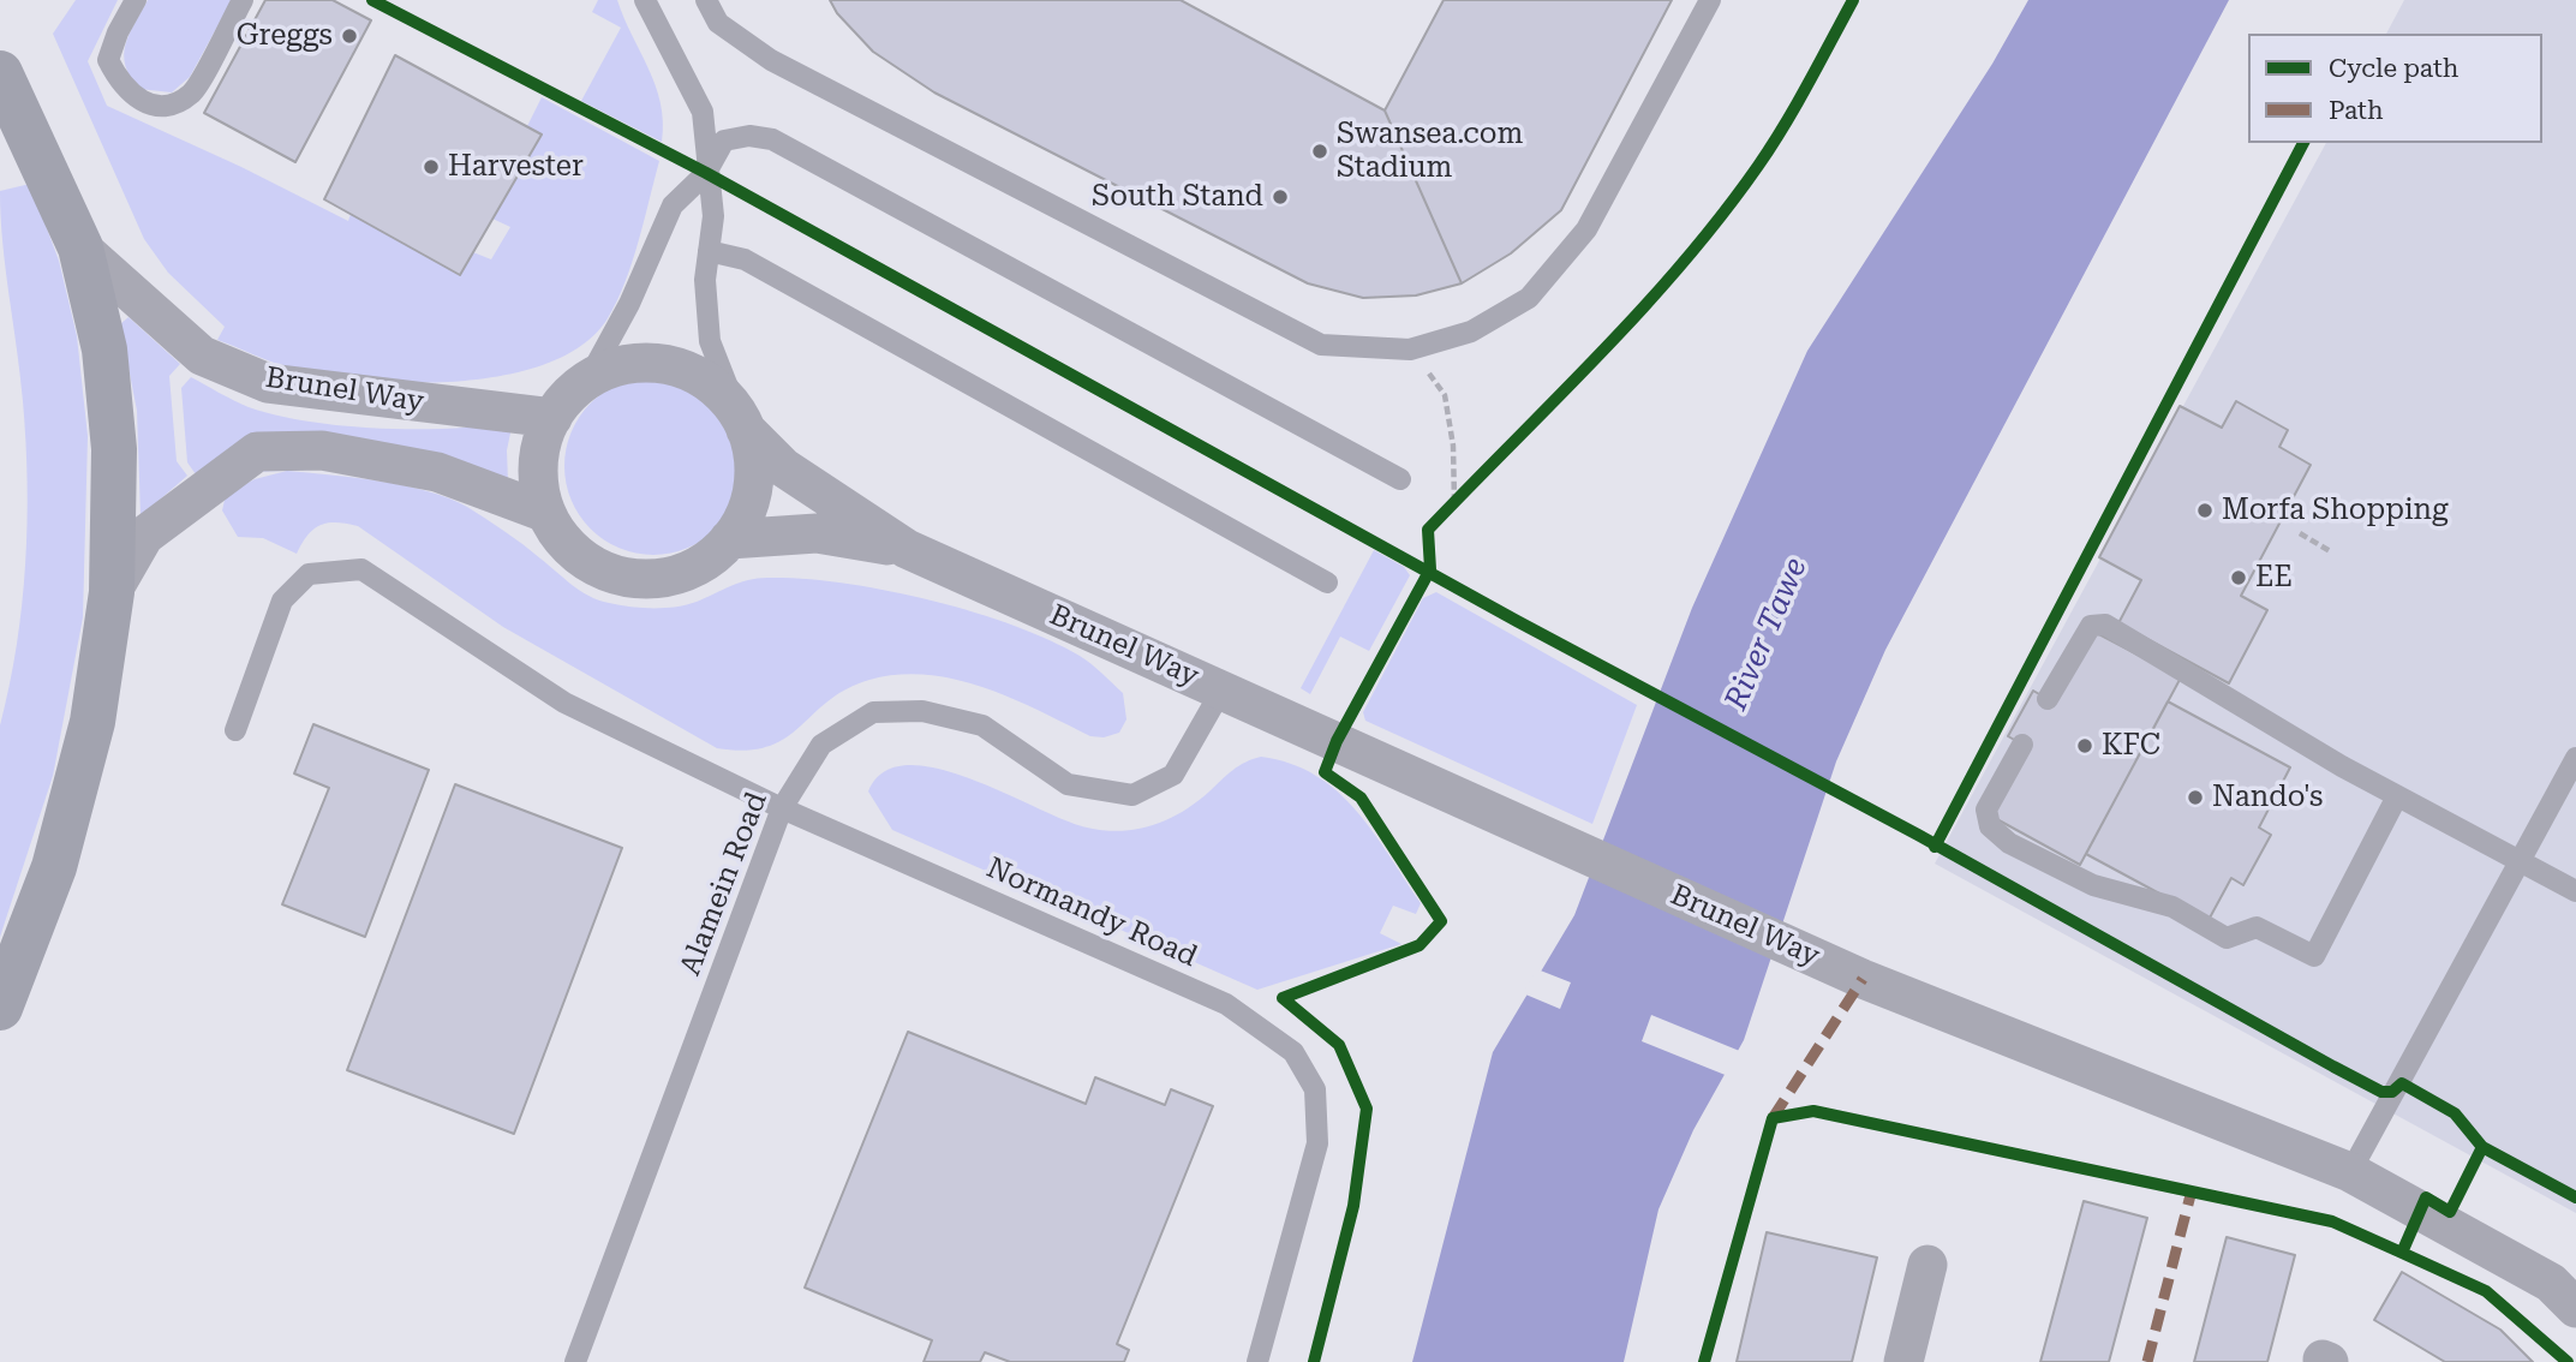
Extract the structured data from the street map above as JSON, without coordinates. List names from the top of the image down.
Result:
{
  "streets": {
    "street": ["Brunel Way"],
    "lane": ["Alamein Road", "Normandy Road"]
  },
  "crossings": [
    ["Brunel Way", "Alamein Road"],
    ["Alamein Road", "Normandy Road"]
  ],
  "water": ["River Tawe"],
  "places": [
    "Greggs",
    "Swansea.com Stadium",
    "Harvester",
    "South Stand",
    "Morfa Shopping",
    "EE",
    "KFC",
    "Nando's"
  ],
  "legend": ["Cycle path", "Path"]
}
